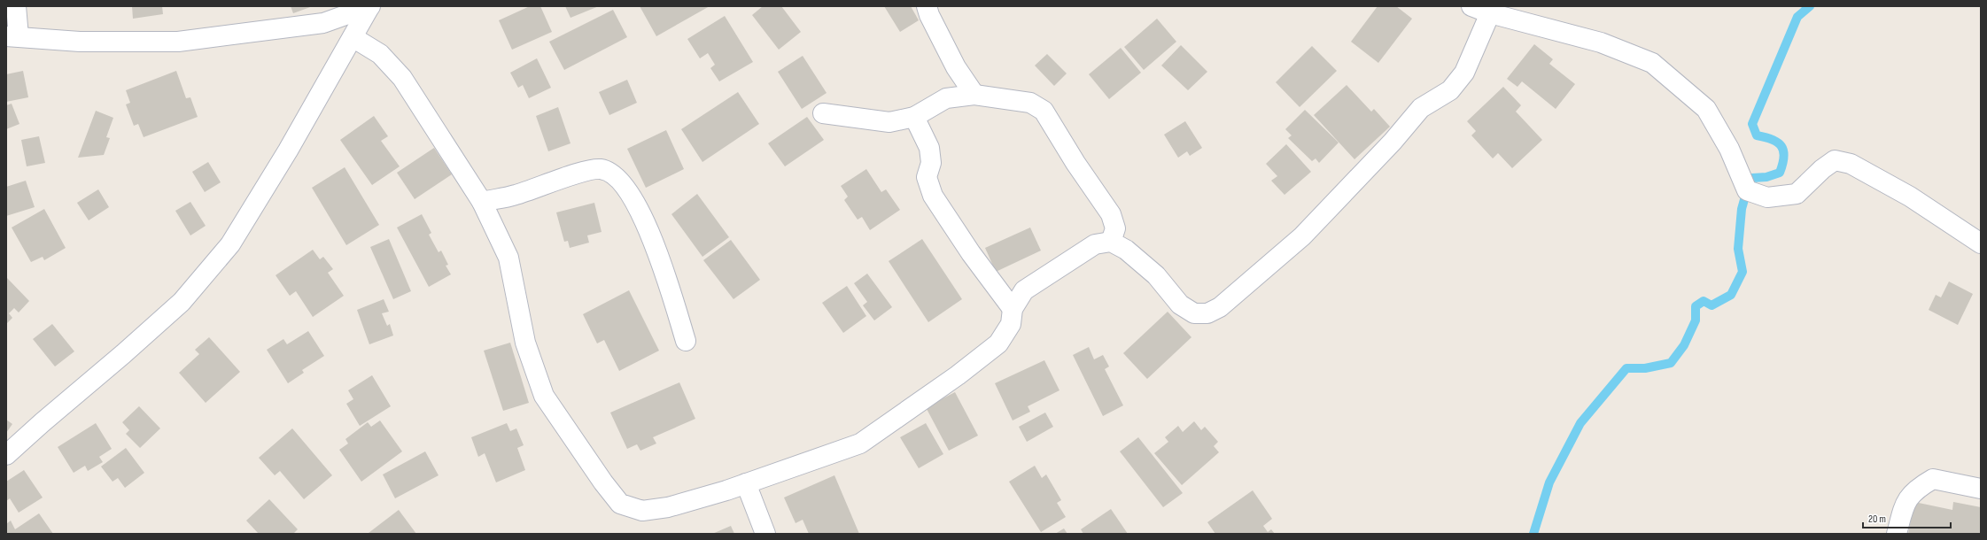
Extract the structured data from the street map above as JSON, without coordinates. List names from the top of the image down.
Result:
{
  "scale_bar": "20 m"
}
